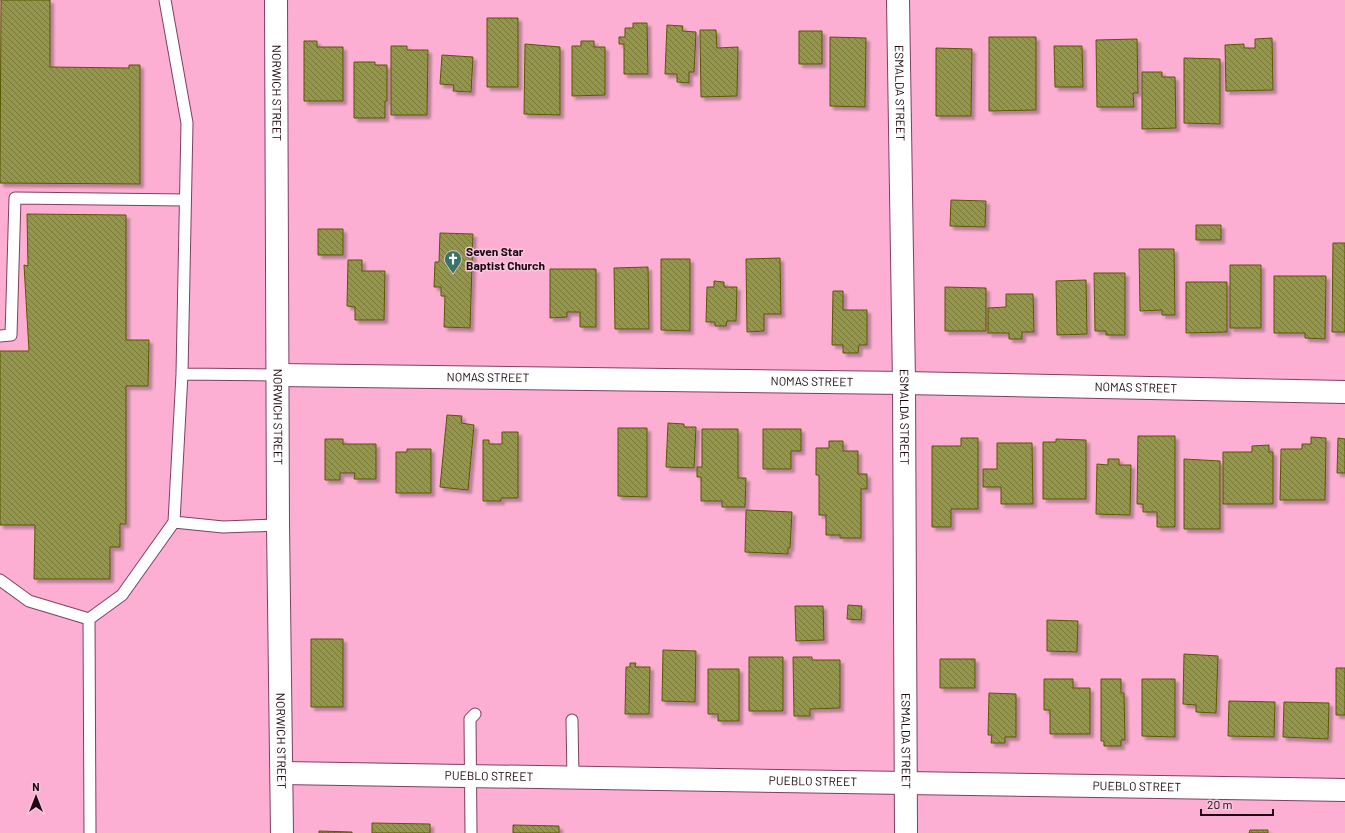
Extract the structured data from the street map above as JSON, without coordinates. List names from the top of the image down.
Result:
{
  "streets": {
    "street": [
      "NORWICH STREET",
      "ESMALDA STREET",
      "NOMAS STREET",
      "PUEBLO STREET"
    ]
  },
  "crossings": [
    ["NORWICH STREET", "NOMAS STREET"],
    ["NORWICH STREET", "PUEBLO STREET"],
    ["ESMALDA STREET", "NOMAS STREET"],
    ["ESMALDA STREET", "PUEBLO STREET"]
  ],
  "places": {
    "church": ["Seven Star Baptist Church"]
  },
  "scale_bar": "20 m",
  "north": "top"
}
